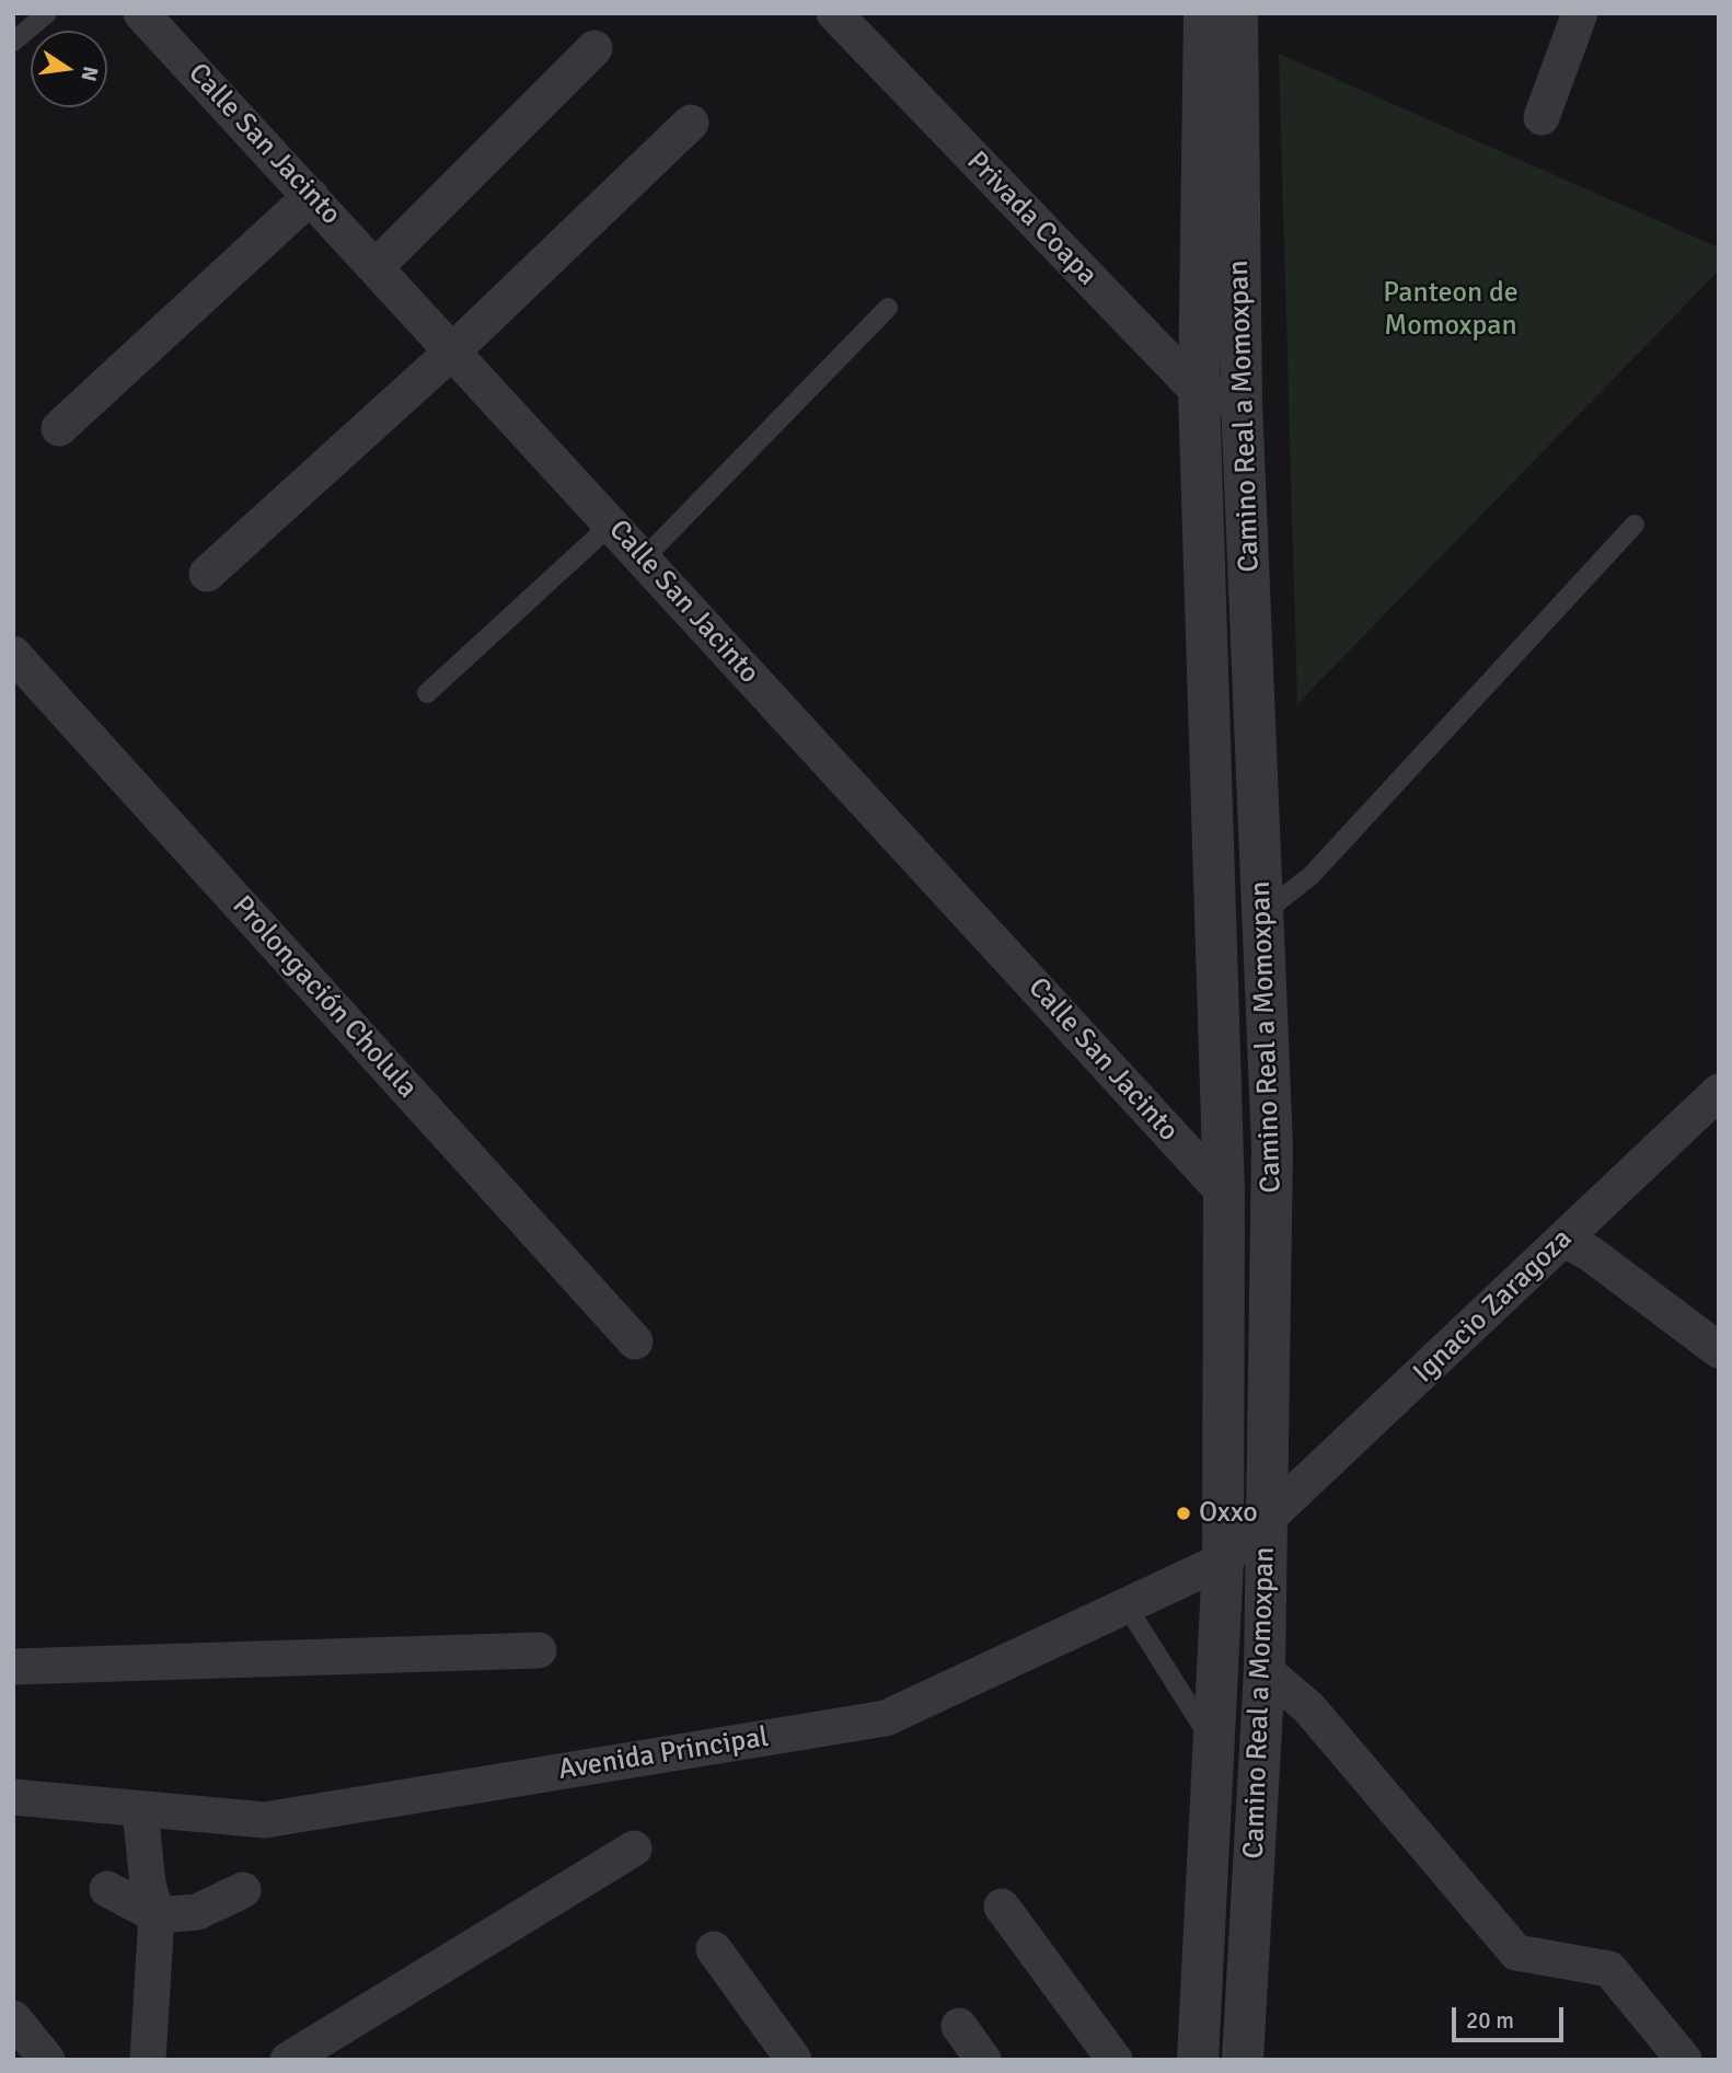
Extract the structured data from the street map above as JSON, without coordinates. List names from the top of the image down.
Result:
{
  "streets": {
    "street": [
      "Calle San Jacinto",
      "Privada Coapa",
      "Camino Real a Momoxpan",
      "Prolongación Cholula",
      "Ignacio Zaragoza",
      "Avenida Principal"
    ]
  },
  "crossings": [
    ["Calle San Jacinto", "Camino Real a Momoxpan"],
    ["Privada Coapa", "Camino Real a Momoxpan"],
    ["Camino Real a Momoxpan", "Ignacio Zaragoza"],
    ["Camino Real a Momoxpan", "Avenida Principal"],
    ["Ignacio Zaragoza", "Avenida Principal"]
  ],
  "parks": ["Panteon de Momoxpan"],
  "places": ["Oxxo"],
  "scale_bar": "20 m",
  "north": "right"
}
